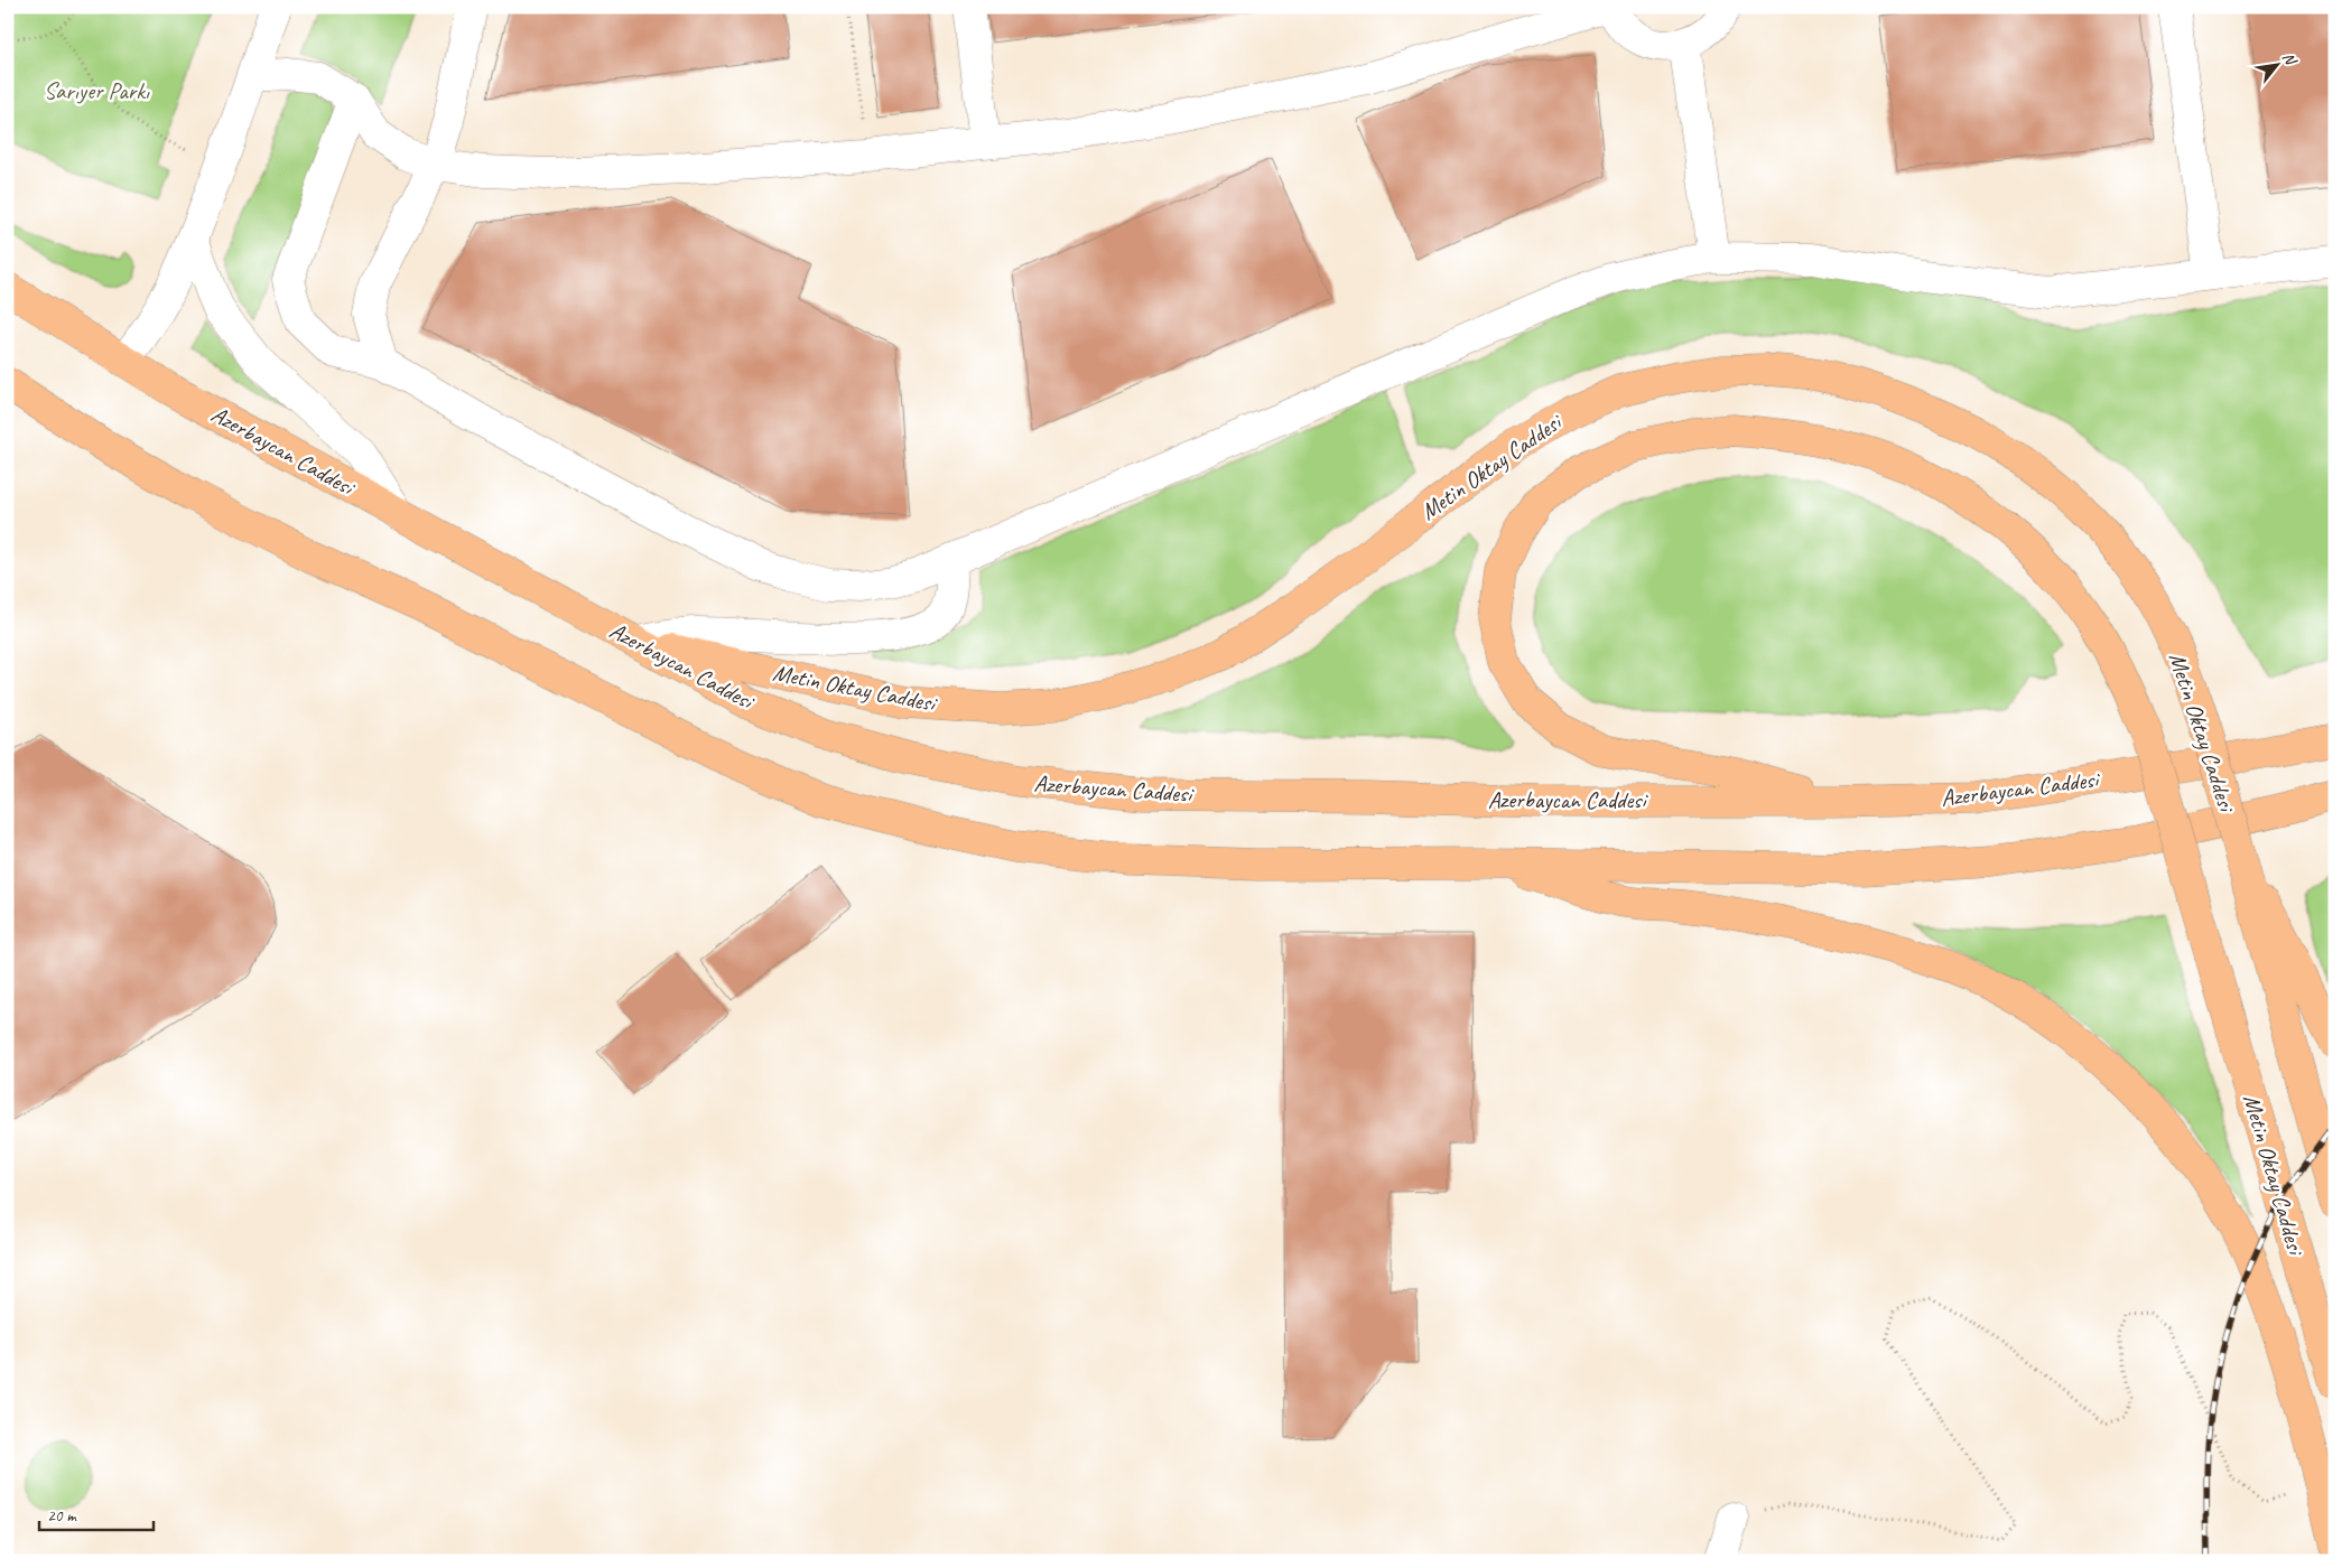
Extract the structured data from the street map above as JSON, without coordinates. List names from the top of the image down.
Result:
{
  "streets": {
    "main road": ["Azerbaycan Caddesi", "Metin Oktay Caddesi"]
  },
  "crossings": [
    ["Azerbaycan Caddesi", "Metin Oktay Caddesi"]
  ],
  "parks": ["Sarıyer Parkı"],
  "scale_bar": "20 m",
  "north": "top right"
}
